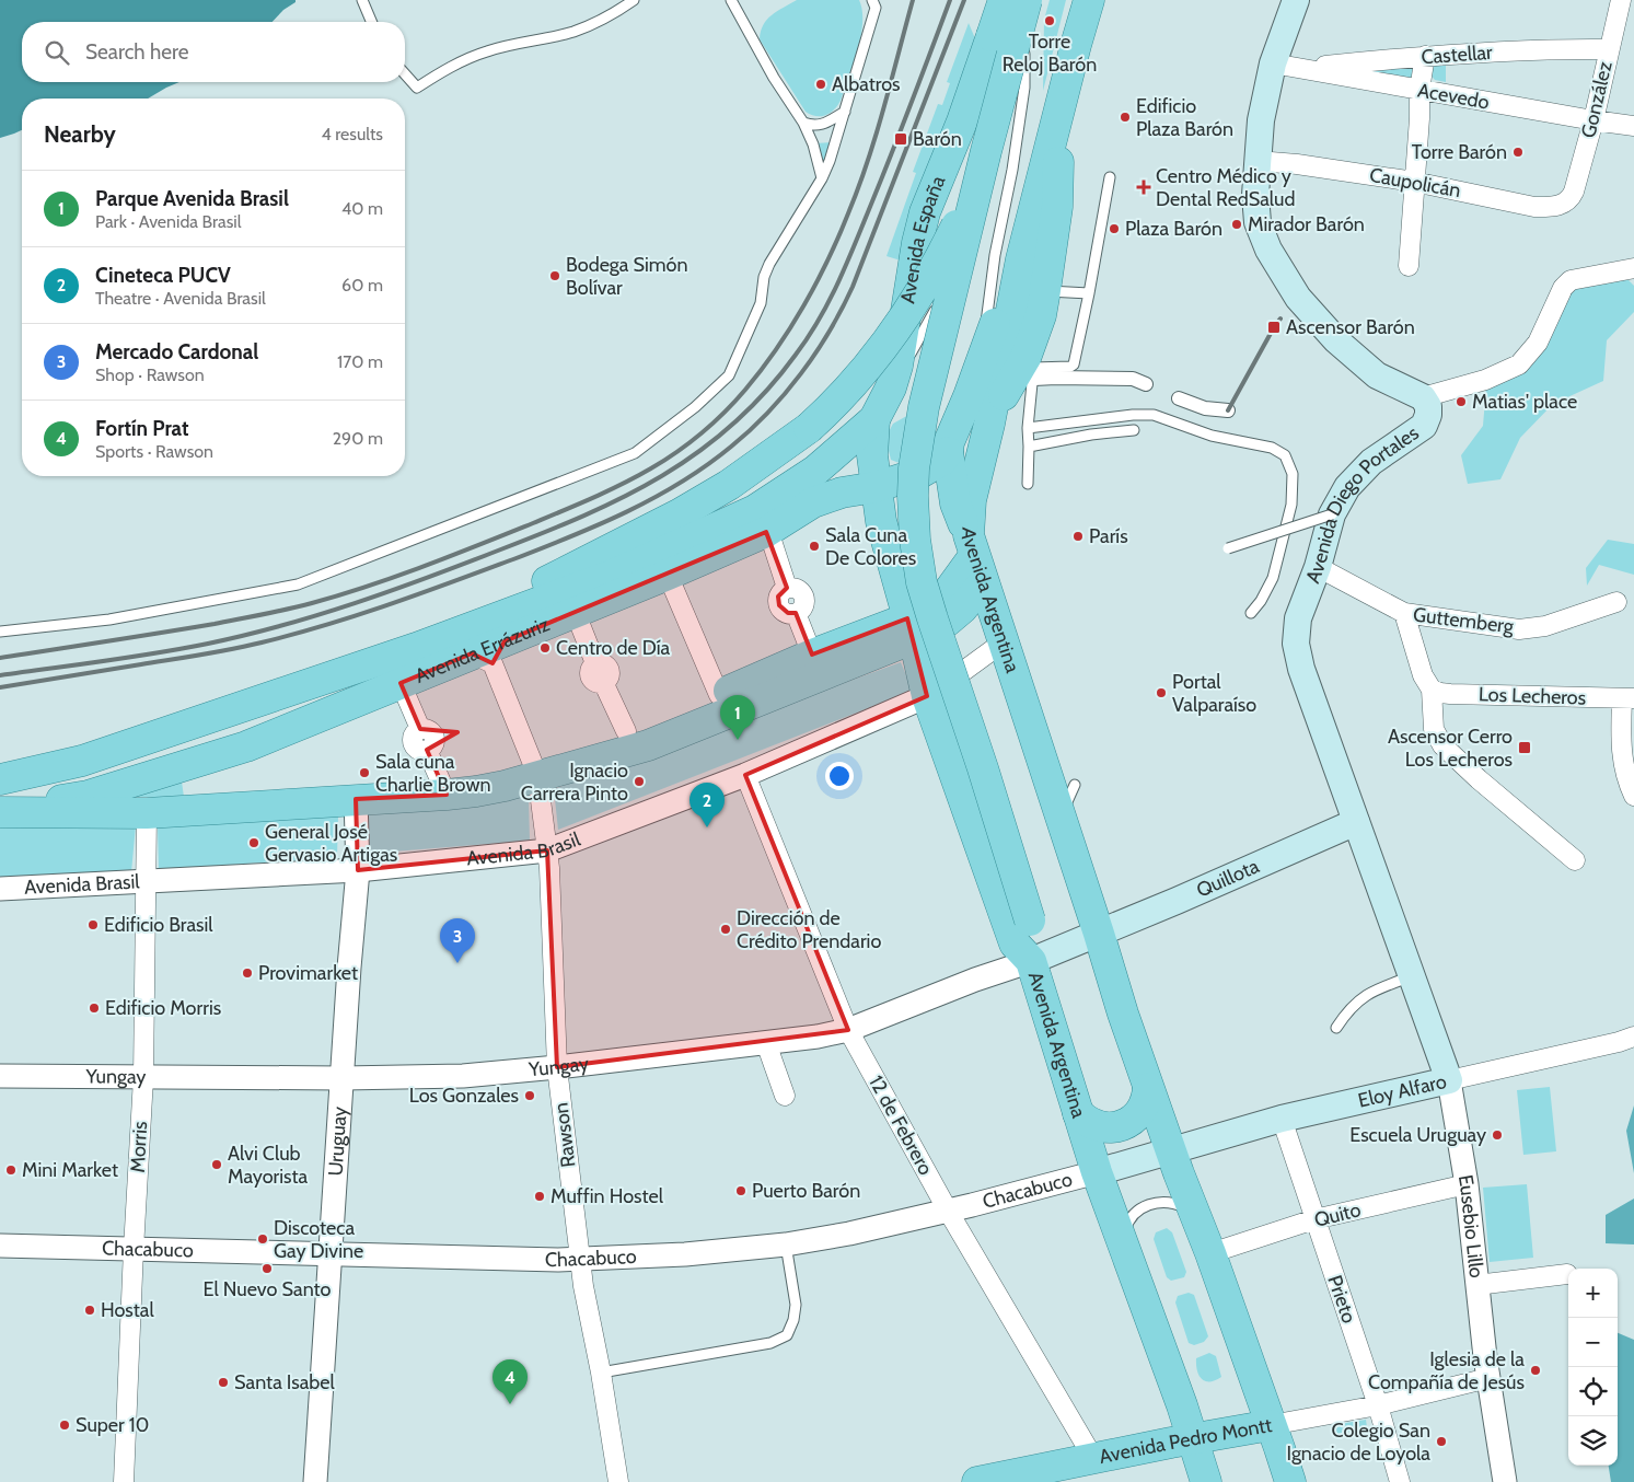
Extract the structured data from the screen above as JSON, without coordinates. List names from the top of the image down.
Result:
{
  "streets": {
    "main road": [
      "Avenida España",
      "Avenida Diego Portales",
      "Avenida Argentina",
      "Avenida Errázuriz",
      "Quillota",
      "Yungay",
      "Eloy Alfaro",
      "Chacabuco",
      "Eusebio Lillo",
      "Avenida Pedro Montt"
    ],
    "street": [
      "Castellar",
      "Acevedo",
      "González",
      "Caupolicán",
      "Guttemberg",
      "Los Lecheros",
      "Avenida Brasil",
      "12 de Febrero",
      "Rawson",
      "Uruguay",
      "Morris",
      "Quito",
      "Prieto"
    ]
  },
  "crossings": [
    ["Castellar", "Acevedo"],
    ["Castellar", "González"],
    ["Acevedo", "González"],
    ["Acevedo", "Avenida Diego Portales"],
    ["González", "Caupolicán"],
    ["Caupolicán", "Avenida Diego Portales"],
    ["Avenida España", "Avenida Argentina"],
    ["Avenida España", "Avenida Errázuriz"],
    ["Avenida Diego Portales", "Guttemberg"],
    ["Avenida Diego Portales", "Quillota"],
    ["Avenida Diego Portales", "Eusebio Lillo"],
    ["Avenida Argentina", "Avenida Errázuriz"],
    ["Avenida Argentina", "Avenida Brasil"],
    ["Avenida Argentina", "Quillota"],
    ["Avenida Argentina", "Yungay"],
    ["Avenida Argentina", "Eloy Alfaro"],
    ["Avenida Argentina", "Chacabuco"],
    ["Avenida Argentina", "Quito"],
    ["Avenida Argentina", "Avenida Pedro Montt"],
    ["Avenida Errázuriz", "Rawson"],
    ["Avenida Brasil", "12 de Febrero"],
    ["Avenida Brasil", "Rawson"],
    ["Avenida Brasil", "Uruguay"],
    ["Avenida Brasil", "Morris"],
    ["Quillota", "Yungay"],
    ["Quillota", "Eusebio Lillo"],
    ["Yungay", "12 de Febrero"],
    ["Yungay", "Rawson"],
    ["Yungay", "Uruguay"],
    ["Yungay", "Morris"],
    ["Eloy Alfaro", "Chacabuco"],
    ["Eloy Alfaro", "Eusebio Lillo"],
    ["Eloy Alfaro", "Prieto"],
    ["12 de Febrero", "Chacabuco"],
    ["12 de Febrero", "Avenida Pedro Montt"],
    ["Rawson", "Chacabuco"],
    ["Uruguay", "Chacabuco"],
    ["Morris", "Chacabuco"],
    ["Quito", "Eusebio Lillo"],
    ["Quito", "Prieto"],
    ["Eusebio Lillo", "Avenida Pedro Montt"],
    ["Prieto", "Avenida Pedro Montt"]
  ],
  "places": {
    "other": [
      "Torre Reloj Barón",
      "Albatros",
      "Edificio Plaza Barón",
      "Torre Barón",
      "Mirador Barón",
      "Plaza Barón",
      "Bodega Simón Bolívar",
      "Matias' place",
      "París",
      "Sala Cuna De Colores",
      "Centro de Día",
      "Portal Valparaíso",
      "Sala cuna Charlie Brown",
      "Ignacio Carrera Pinto",
      "General José Gervasio Artigas",
      "Edificio Brasil",
      "Dirección de Crédito Prendario",
      "Provimarket",
      "Edificio Morris",
      "Los Gonzales",
      "Escuela Uruguay",
      "Alvi Club Mayorista",
      "Mini Market",
      "Puerto Barón",
      "Muffin Hostel",
      "Discoteca Gay Divine",
      "El Nuevo Santo",
      "Hostal",
      "Iglesia de la Compañía de Jesús",
      "Santa Isabel",
      "Super 10",
      "Colegio San Ignacio de Loyola"
    ],
    "transit": ["Barón", "Ascensor Barón", "Ascensor Cerro Los Lecheros"],
    "health": ["Centro Médico y Dental RedSalud"]
  },
  "page": {
    "search": "Search here",
    "heading": ["Nearby", "4 results"],
    "list": [
      {
        "mark": "1",
        "name": "Parque Avenida Brasil",
        "note": "Park · Avenida Brasil",
        "value": "40 m"
      },
      {
        "mark": "2",
        "name": "Cineteca PUCV",
        "note": "Theatre · Avenida Brasil",
        "value": "60 m"
      },
      {
        "mark": "3",
        "name": "Mercado Cardonal",
        "note": "Shop · Rawson",
        "value": "170 m"
      },
      {
        "mark": "4",
        "name": "Fortín Prat",
        "note": "Sports · Rawson",
        "value": "290 m"
      }
    ],
    "pins": [
      "1",
      "2",
      "3",
      "4"
    ],
    "map_buttons": ["+", "−"]
  }
}
